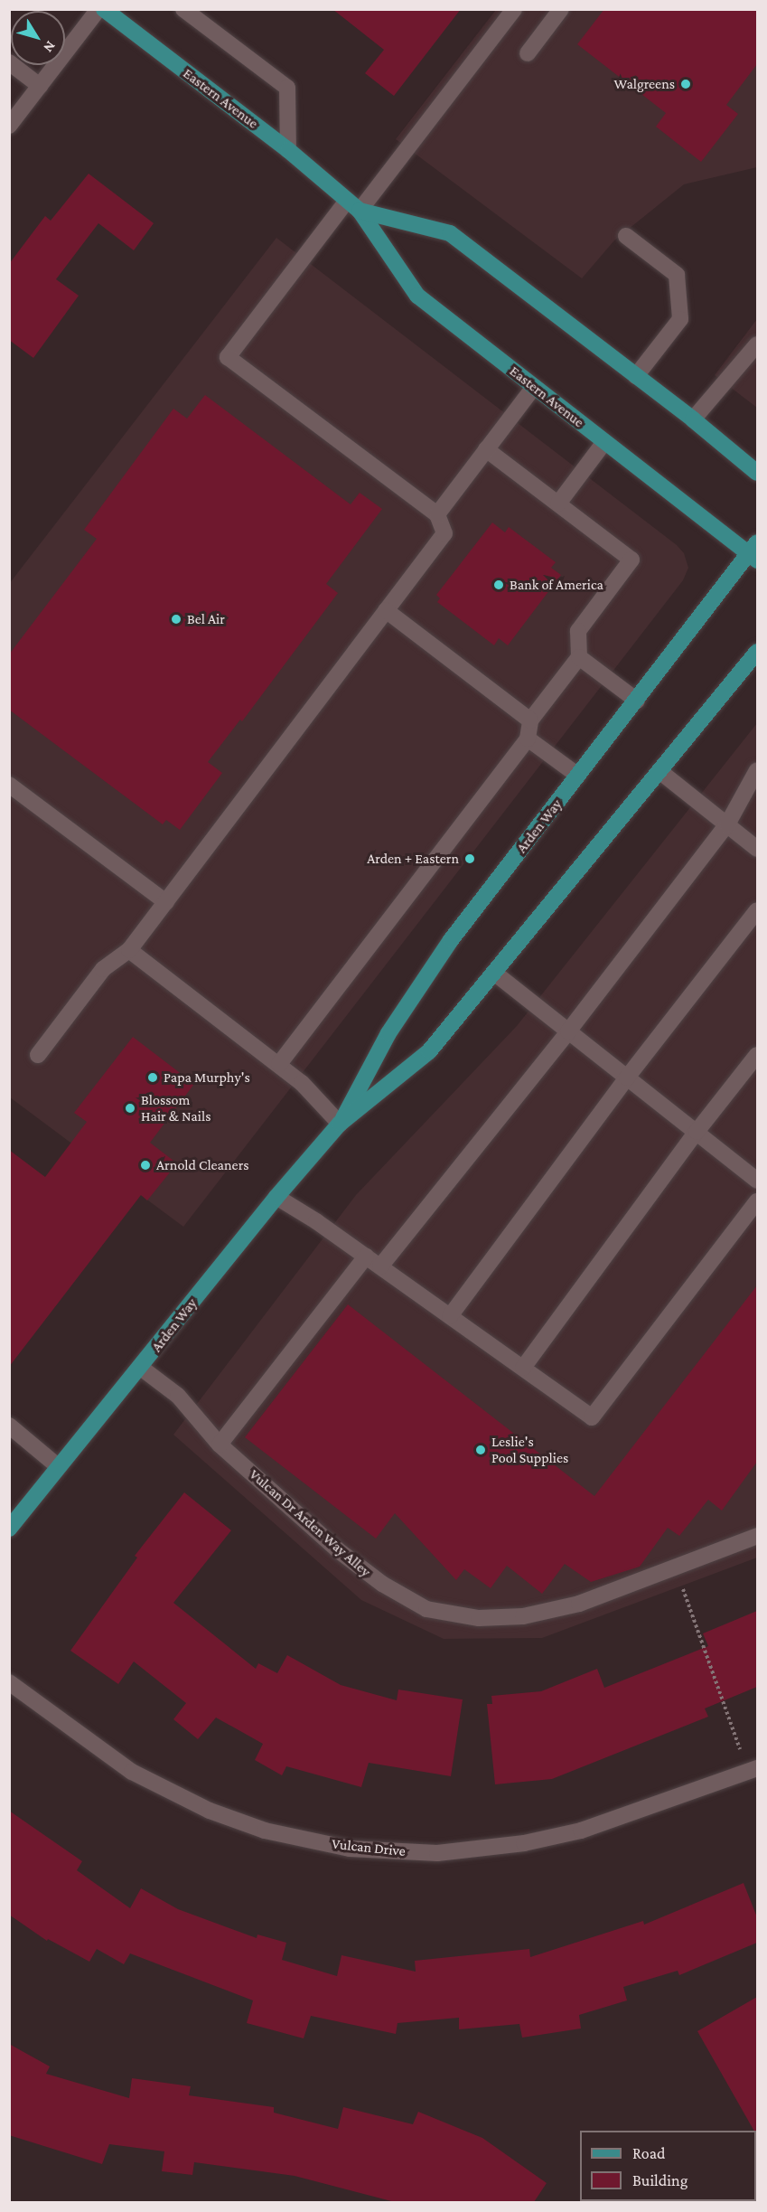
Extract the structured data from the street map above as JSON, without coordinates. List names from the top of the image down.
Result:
{
  "streets": {
    "main road": ["Eastern Avenue", "Arden Way"],
    "street": ["Vulcan Dr Arden Way Alley", "Vulcan Drive"]
  },
  "crossings": [
    ["Eastern Avenue", "Arden Way"],
    ["Arden Way", "Vulcan Dr Arden Way Alley"]
  ],
  "places": [
    "Walgreens",
    "Bank of America",
    "Bel Air",
    "Arden + Eastern",
    "Papa Murphy's",
    "Blossom Hair & Nails",
    "Arnold Cleaners",
    "Leslie's Pool Supplies"
  ],
  "legend": ["Road", "Building"],
  "north": "bottom right"
}
